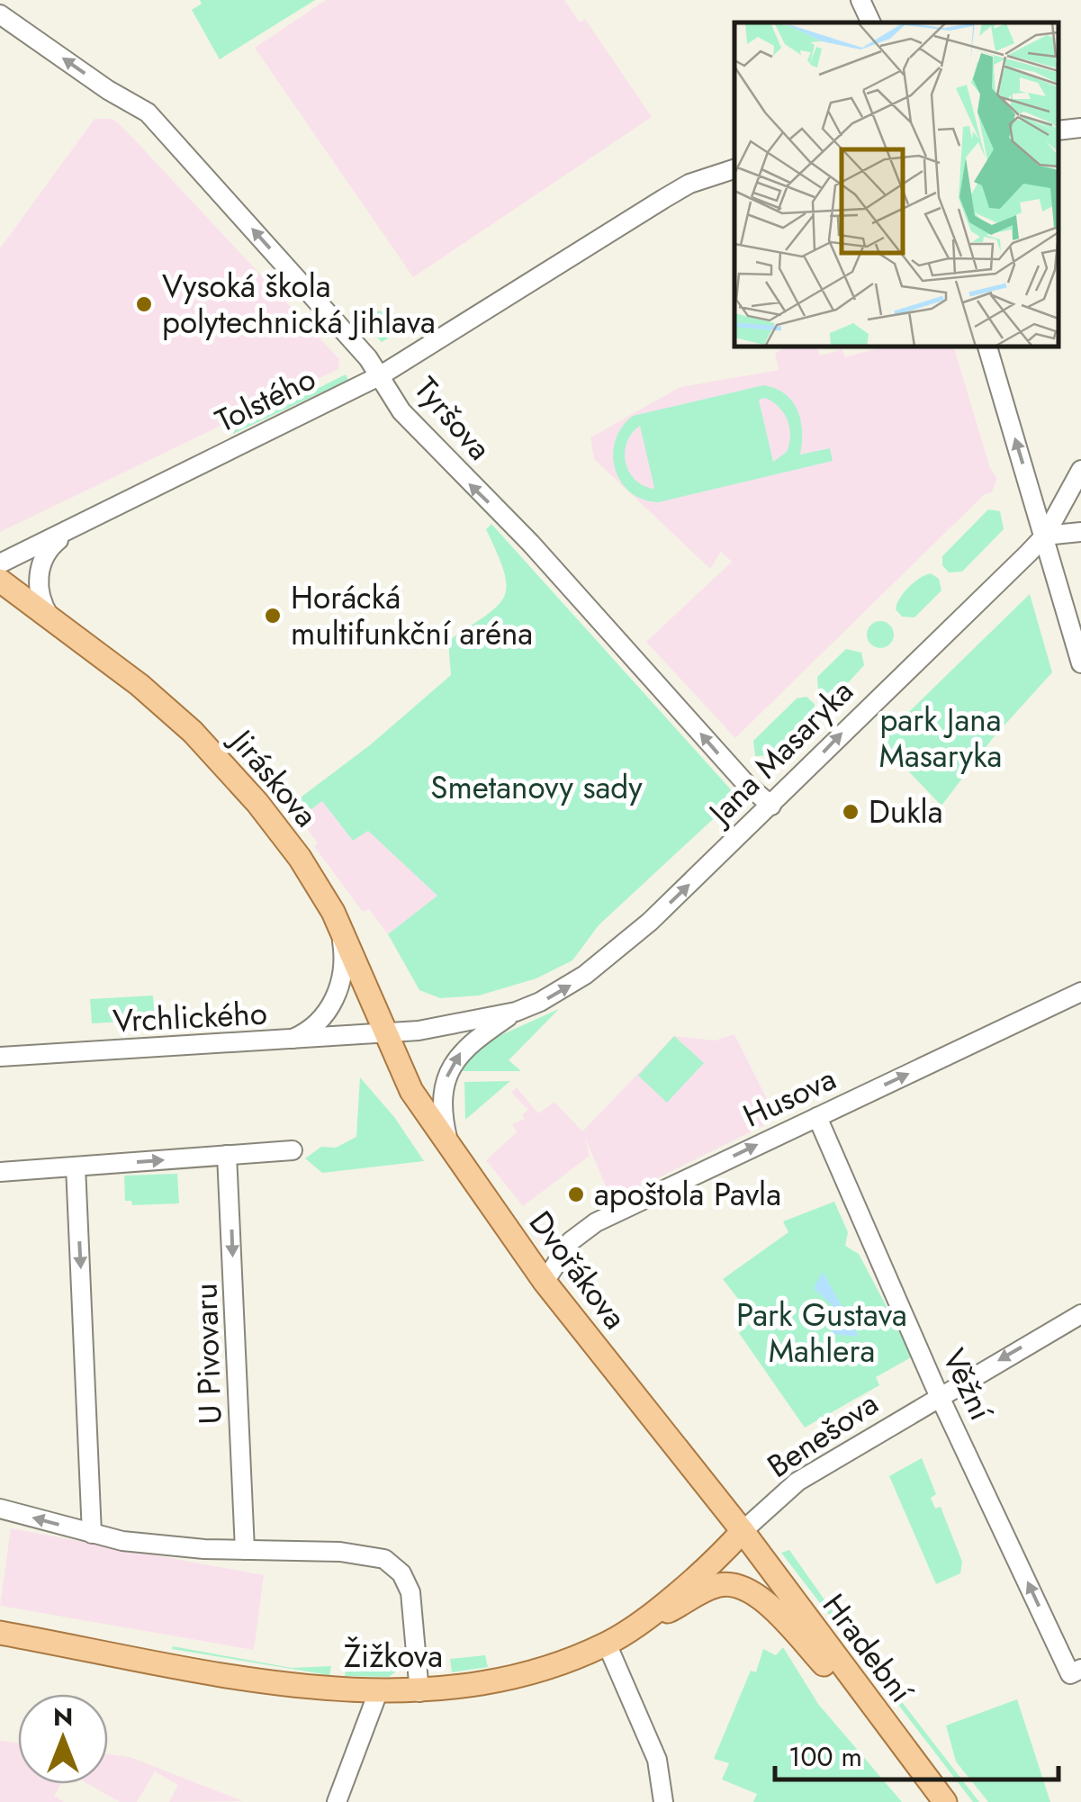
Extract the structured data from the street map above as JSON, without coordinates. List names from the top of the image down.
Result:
{
  "streets": {
    "main road": [
      "Jiráskova",
      "Dvořákova",
      "Hradební",
      "Žižkova"
    ],
    "street": [
      "Tolstého",
      "Tyršova",
      "Jana Masaryka",
      "Vrchlického",
      "Husova",
      "U Pivovaru",
      "Věžní",
      "Benešova"
    ]
  },
  "crossings": [
    ["Tolstého", "Tyršova"],
    ["Tyršova", "Jana Masaryka"],
    ["Jana Masaryka", "Jiráskova"],
    ["Jana Masaryka", "Vrchlického"],
    ["Jana Masaryka", "Dvořákova"],
    ["Jiráskova", "Vrchlického"],
    ["Jiráskova", "Dvořákova"],
    ["Vrchlického", "Dvořákova"],
    ["Husova", "Dvořákova"],
    ["Husova", "Věžní"],
    ["Dvořákova", "Benešova"],
    ["Dvořákova", "Hradební"],
    ["Dvořákova", "Žižkova"],
    ["Věžní", "Benešova"],
    ["Benešova", "Hradební"],
    ["Benešova", "Žižkova"],
    ["Hradební", "Žižkova"]
  ],
  "one_way": [
    "Tyršova",
    "Jana Masaryka",
    "Husova",
    "Věžní",
    "Benešova"
  ],
  "parks": ["park Jana Masaryka", "Smetanovy sady", "Park Gustava Mahlera"],
  "places": [
    "Vysoká škola polytechnická Jihlava",
    "Horácká multifunkční aréna",
    "Dukla",
    "apoštola Pavla"
  ],
  "scale_bar": "100 m",
  "north": "top"
}
